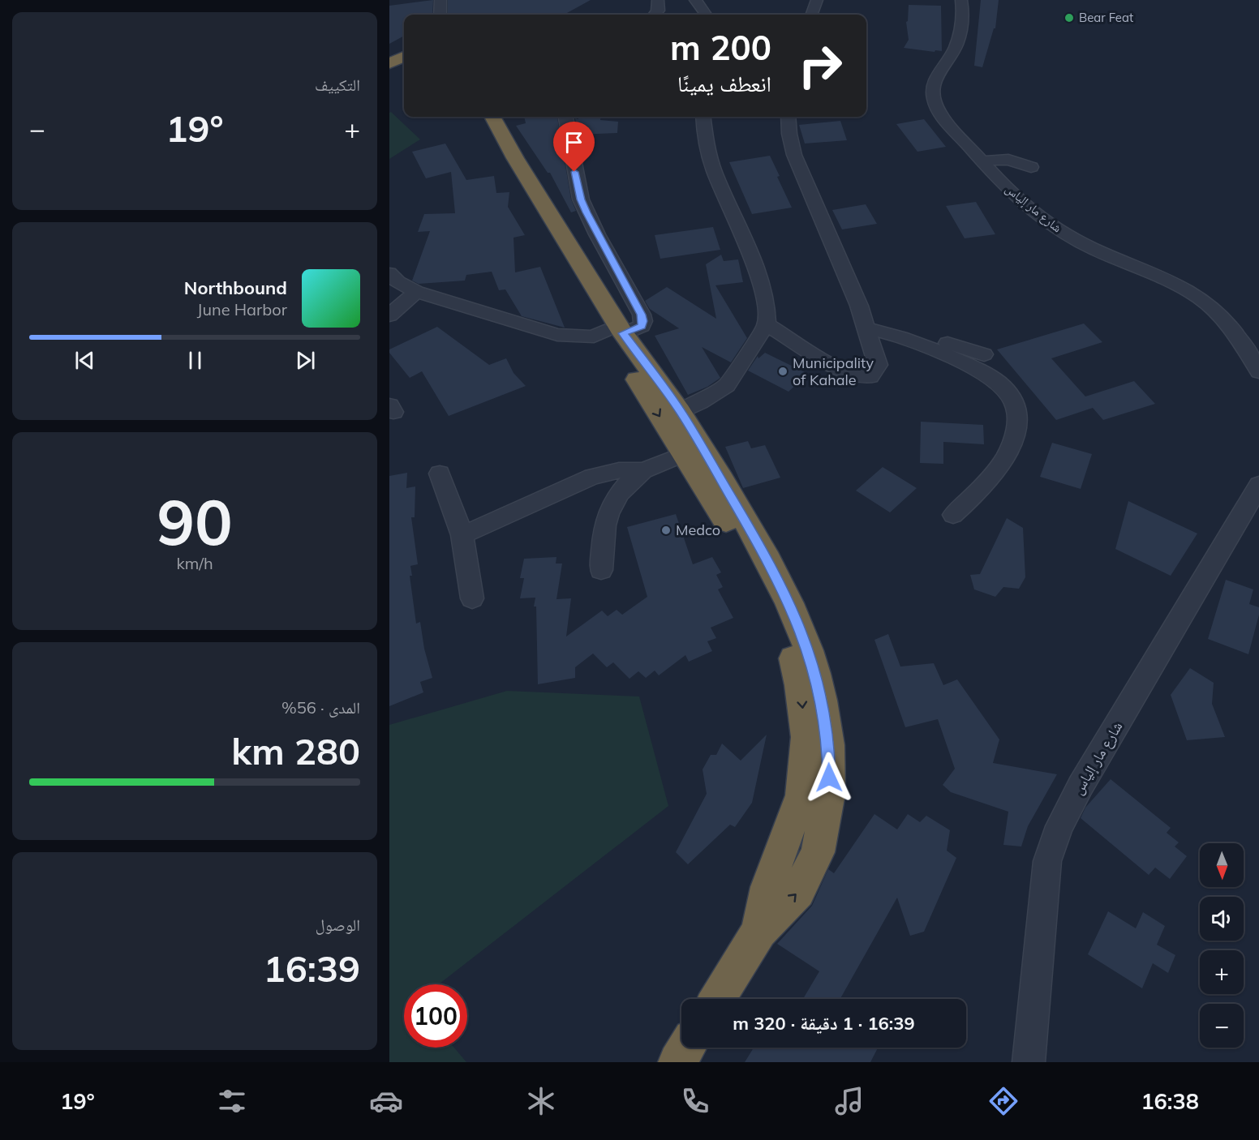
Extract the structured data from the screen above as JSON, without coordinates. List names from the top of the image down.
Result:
{
  "streets": {
    "street": ["شارع مار إلياس"]
  },
  "places": ["Bear Feat", "Municipality of Kahale", "Medco"],
  "north": "bottom",
  "page": {
    "tile": [
      "التكييف",
      ["90", "km/h"],
      ["المدى · 56%", "280 km"],
      ["الوصول", "16:39"]
    ],
    "turn": ["200 m", "انعطف يمينًا"],
    "heat": ["−", "19°", "+"],
    "song": ["Northbound", "June Harbor"],
    "map_buttons": ["+", "−"],
    "limit": "100",
    "trip": "16:39 · 1 دقيقة · 320 m",
    "tabs": ["16:38", "19°"]
  }
}
